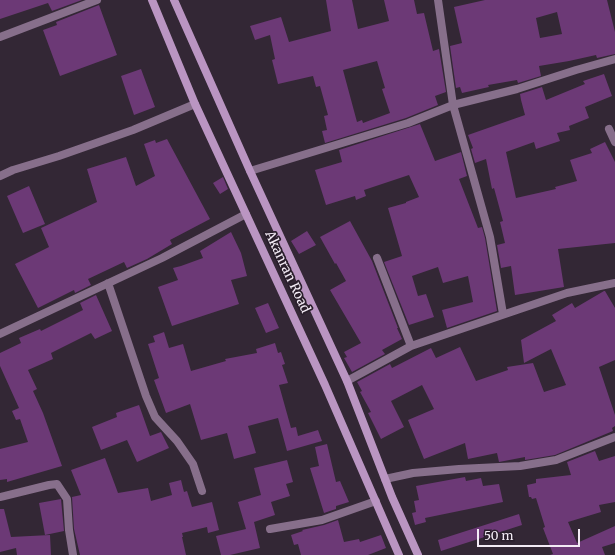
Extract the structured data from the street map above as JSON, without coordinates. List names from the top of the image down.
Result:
{
  "streets": {
    "main road": ["Akanran Road"]
  },
  "scale_bar": "50 m"
}
